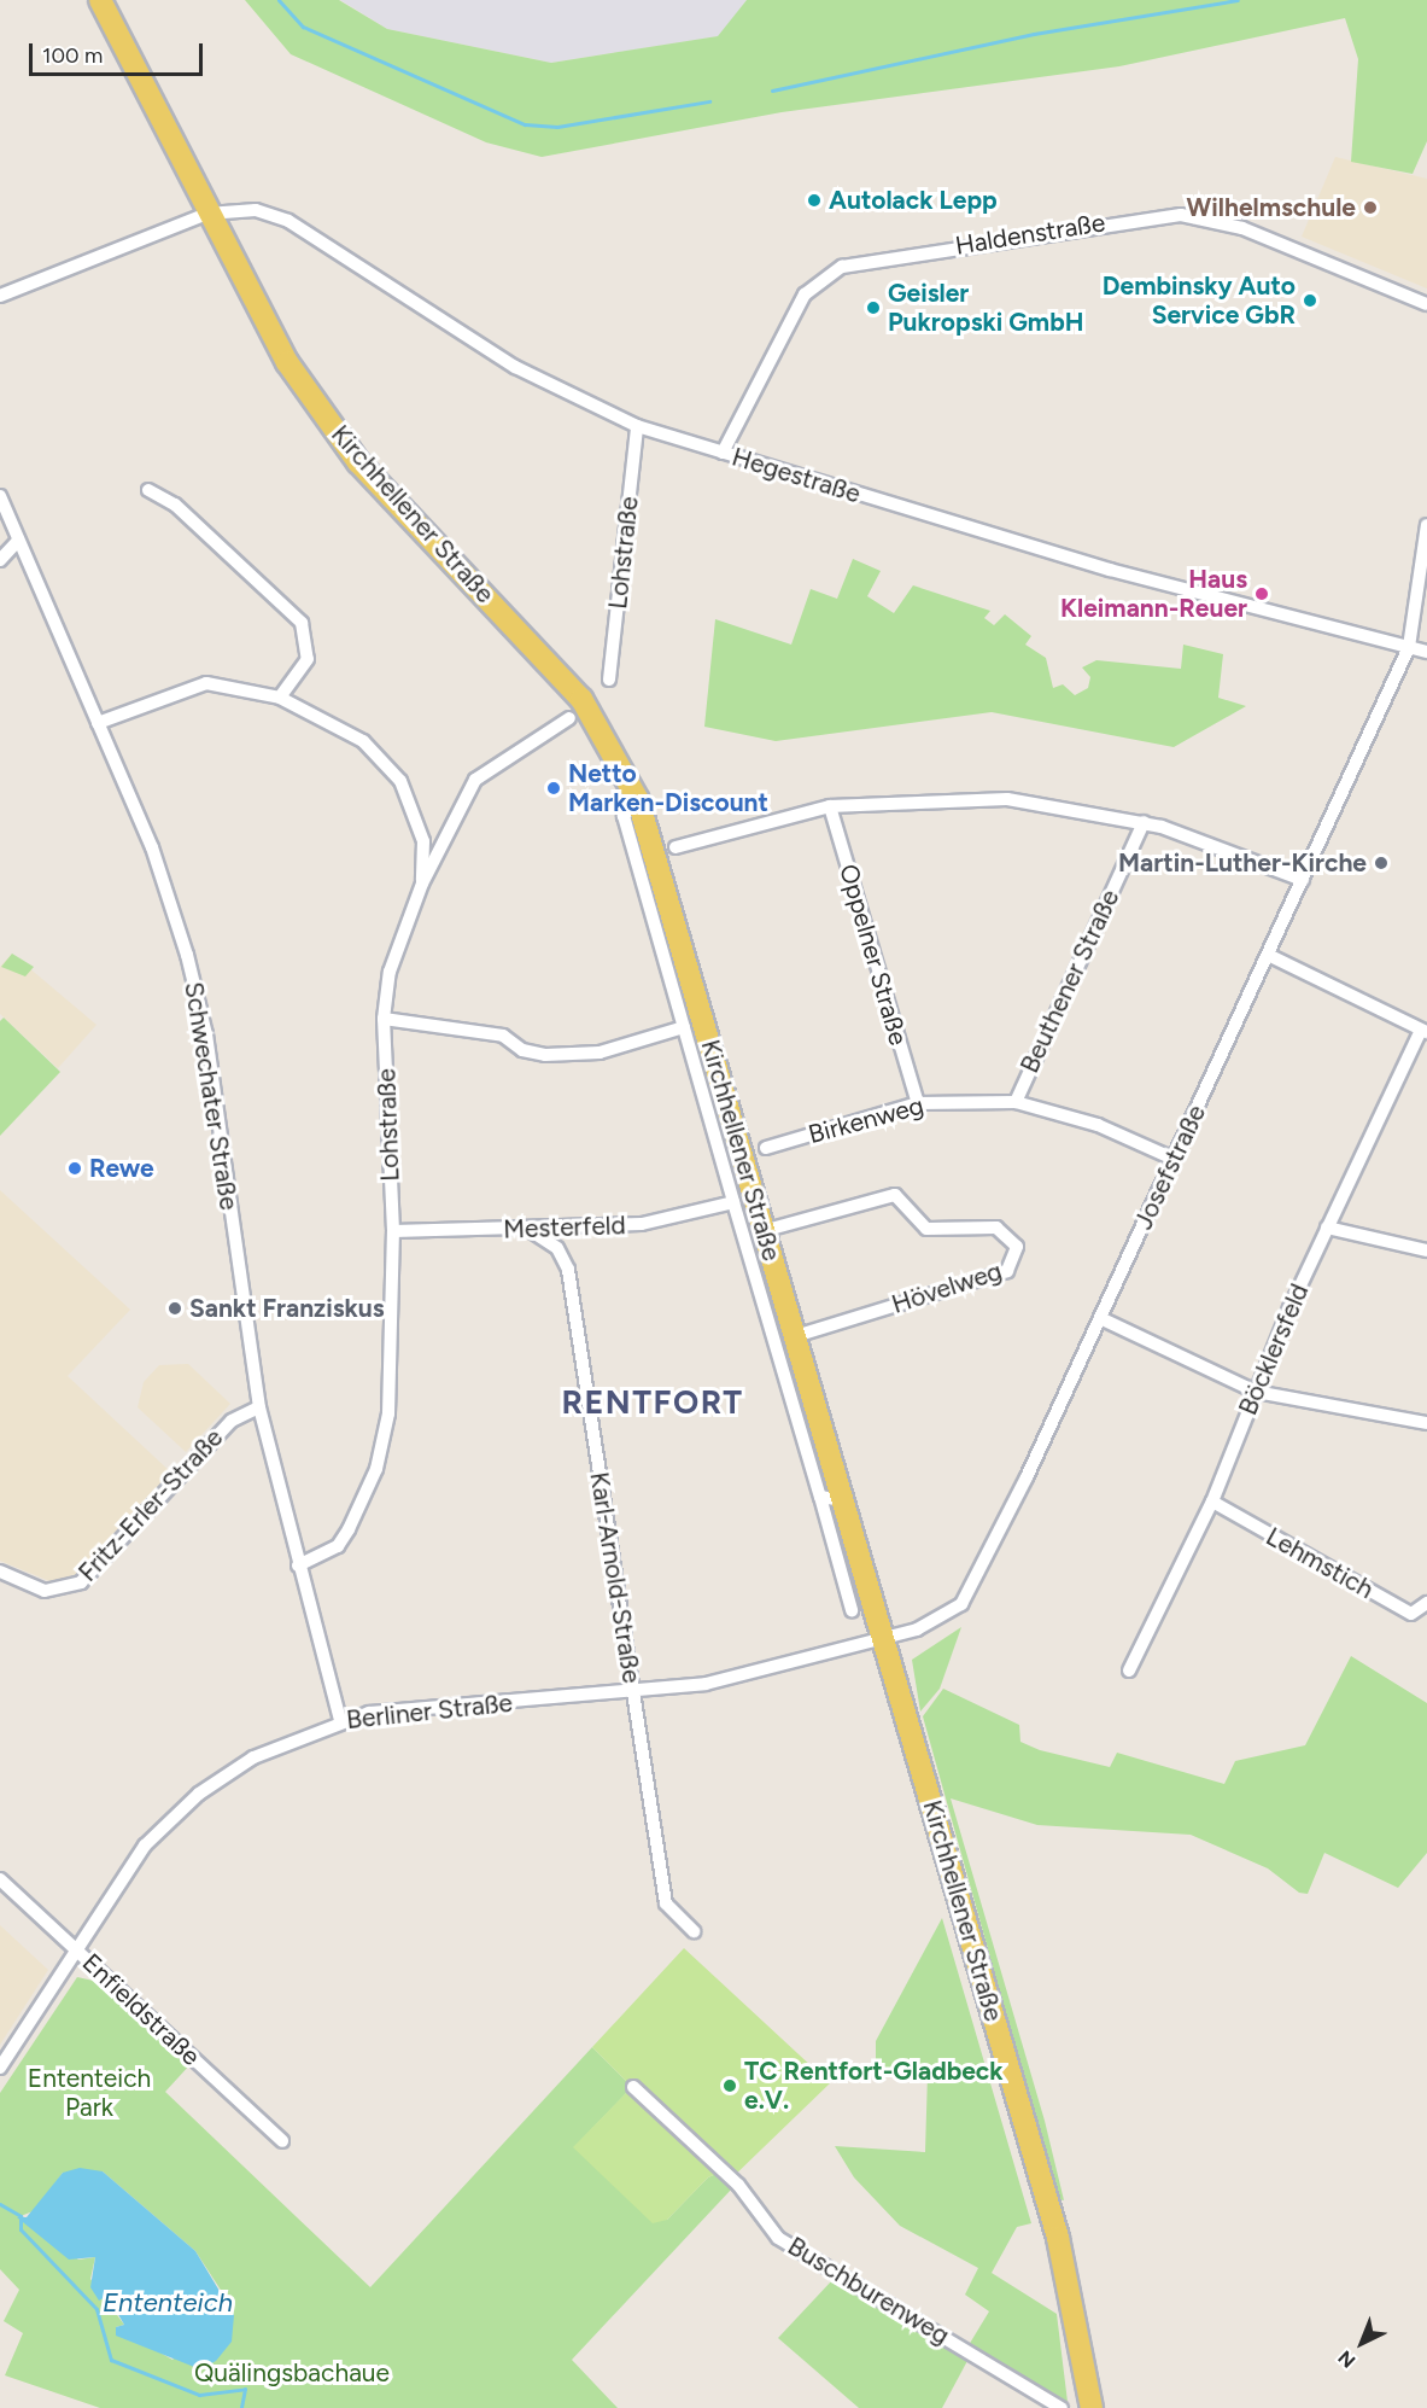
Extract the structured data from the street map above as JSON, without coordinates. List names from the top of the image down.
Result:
{
  "streets": {
    "main road": ["Kirchhellener Straße"],
    "street": [
      "Haldenstraße",
      "Hegestraße",
      "Lohstraße",
      "Oppelner Straße",
      "Beuthener Straße",
      "Schwechater Straße",
      "Birkenweg",
      "Josefstraße",
      "Mesterfeld",
      "Hövelweg",
      "Böcklersfeld",
      "Fritz-Erler-Straße",
      "Lehmstich",
      "Karl-Arnold-Straße",
      "Berliner Straße",
      "Enfieldstraße",
      "Buschburenweg"
    ]
  },
  "crossings": [
    ["Haldenstraße", "Hegestraße"],
    ["Hegestraße", "Kirchhellener Straße"],
    ["Hegestraße", "Lohstraße"],
    ["Hegestraße", "Josefstraße"],
    ["Kirchhellener Straße", "Josefstraße"],
    ["Kirchhellener Straße", "Mesterfeld"],
    ["Kirchhellener Straße", "Hövelweg"],
    ["Kirchhellener Straße", "Berliner Straße"],
    ["Lohstraße", "Schwechater Straße"],
    ["Lohstraße", "Mesterfeld"],
    ["Oppelner Straße", "Birkenweg"],
    ["Beuthener Straße", "Birkenweg"],
    ["Schwechater Straße", "Fritz-Erler-Straße"],
    ["Schwechater Straße", "Berliner Straße"],
    ["Birkenweg", "Josefstraße"],
    ["Josefstraße", "Berliner Straße"],
    ["Mesterfeld", "Karl-Arnold-Straße"],
    ["Böcklersfeld", "Lehmstich"],
    ["Karl-Arnold-Straße", "Berliner Straße"],
    ["Berliner Straße", "Enfieldstraße"]
  ],
  "districts": ["RENTFORT"],
  "water": ["Ententeich"],
  "parks": ["Ententeich Park", "Quälingsbachaue"],
  "places": [
    "Autolack Lepp",
    "Wilhelmschule",
    "Dembinsky Auto Service GbR",
    "Geisler Pukropski GmbH",
    "Haus Kleimann-Reuer",
    "Netto Marken-Discount",
    "Martin-Luther-Kirche",
    "Rewe",
    "Sankt Franziskus",
    "TC Rentfort-Gladbeck e.V."
  ],
  "scale_bar": "100 m",
  "north": "bottom left"
}
